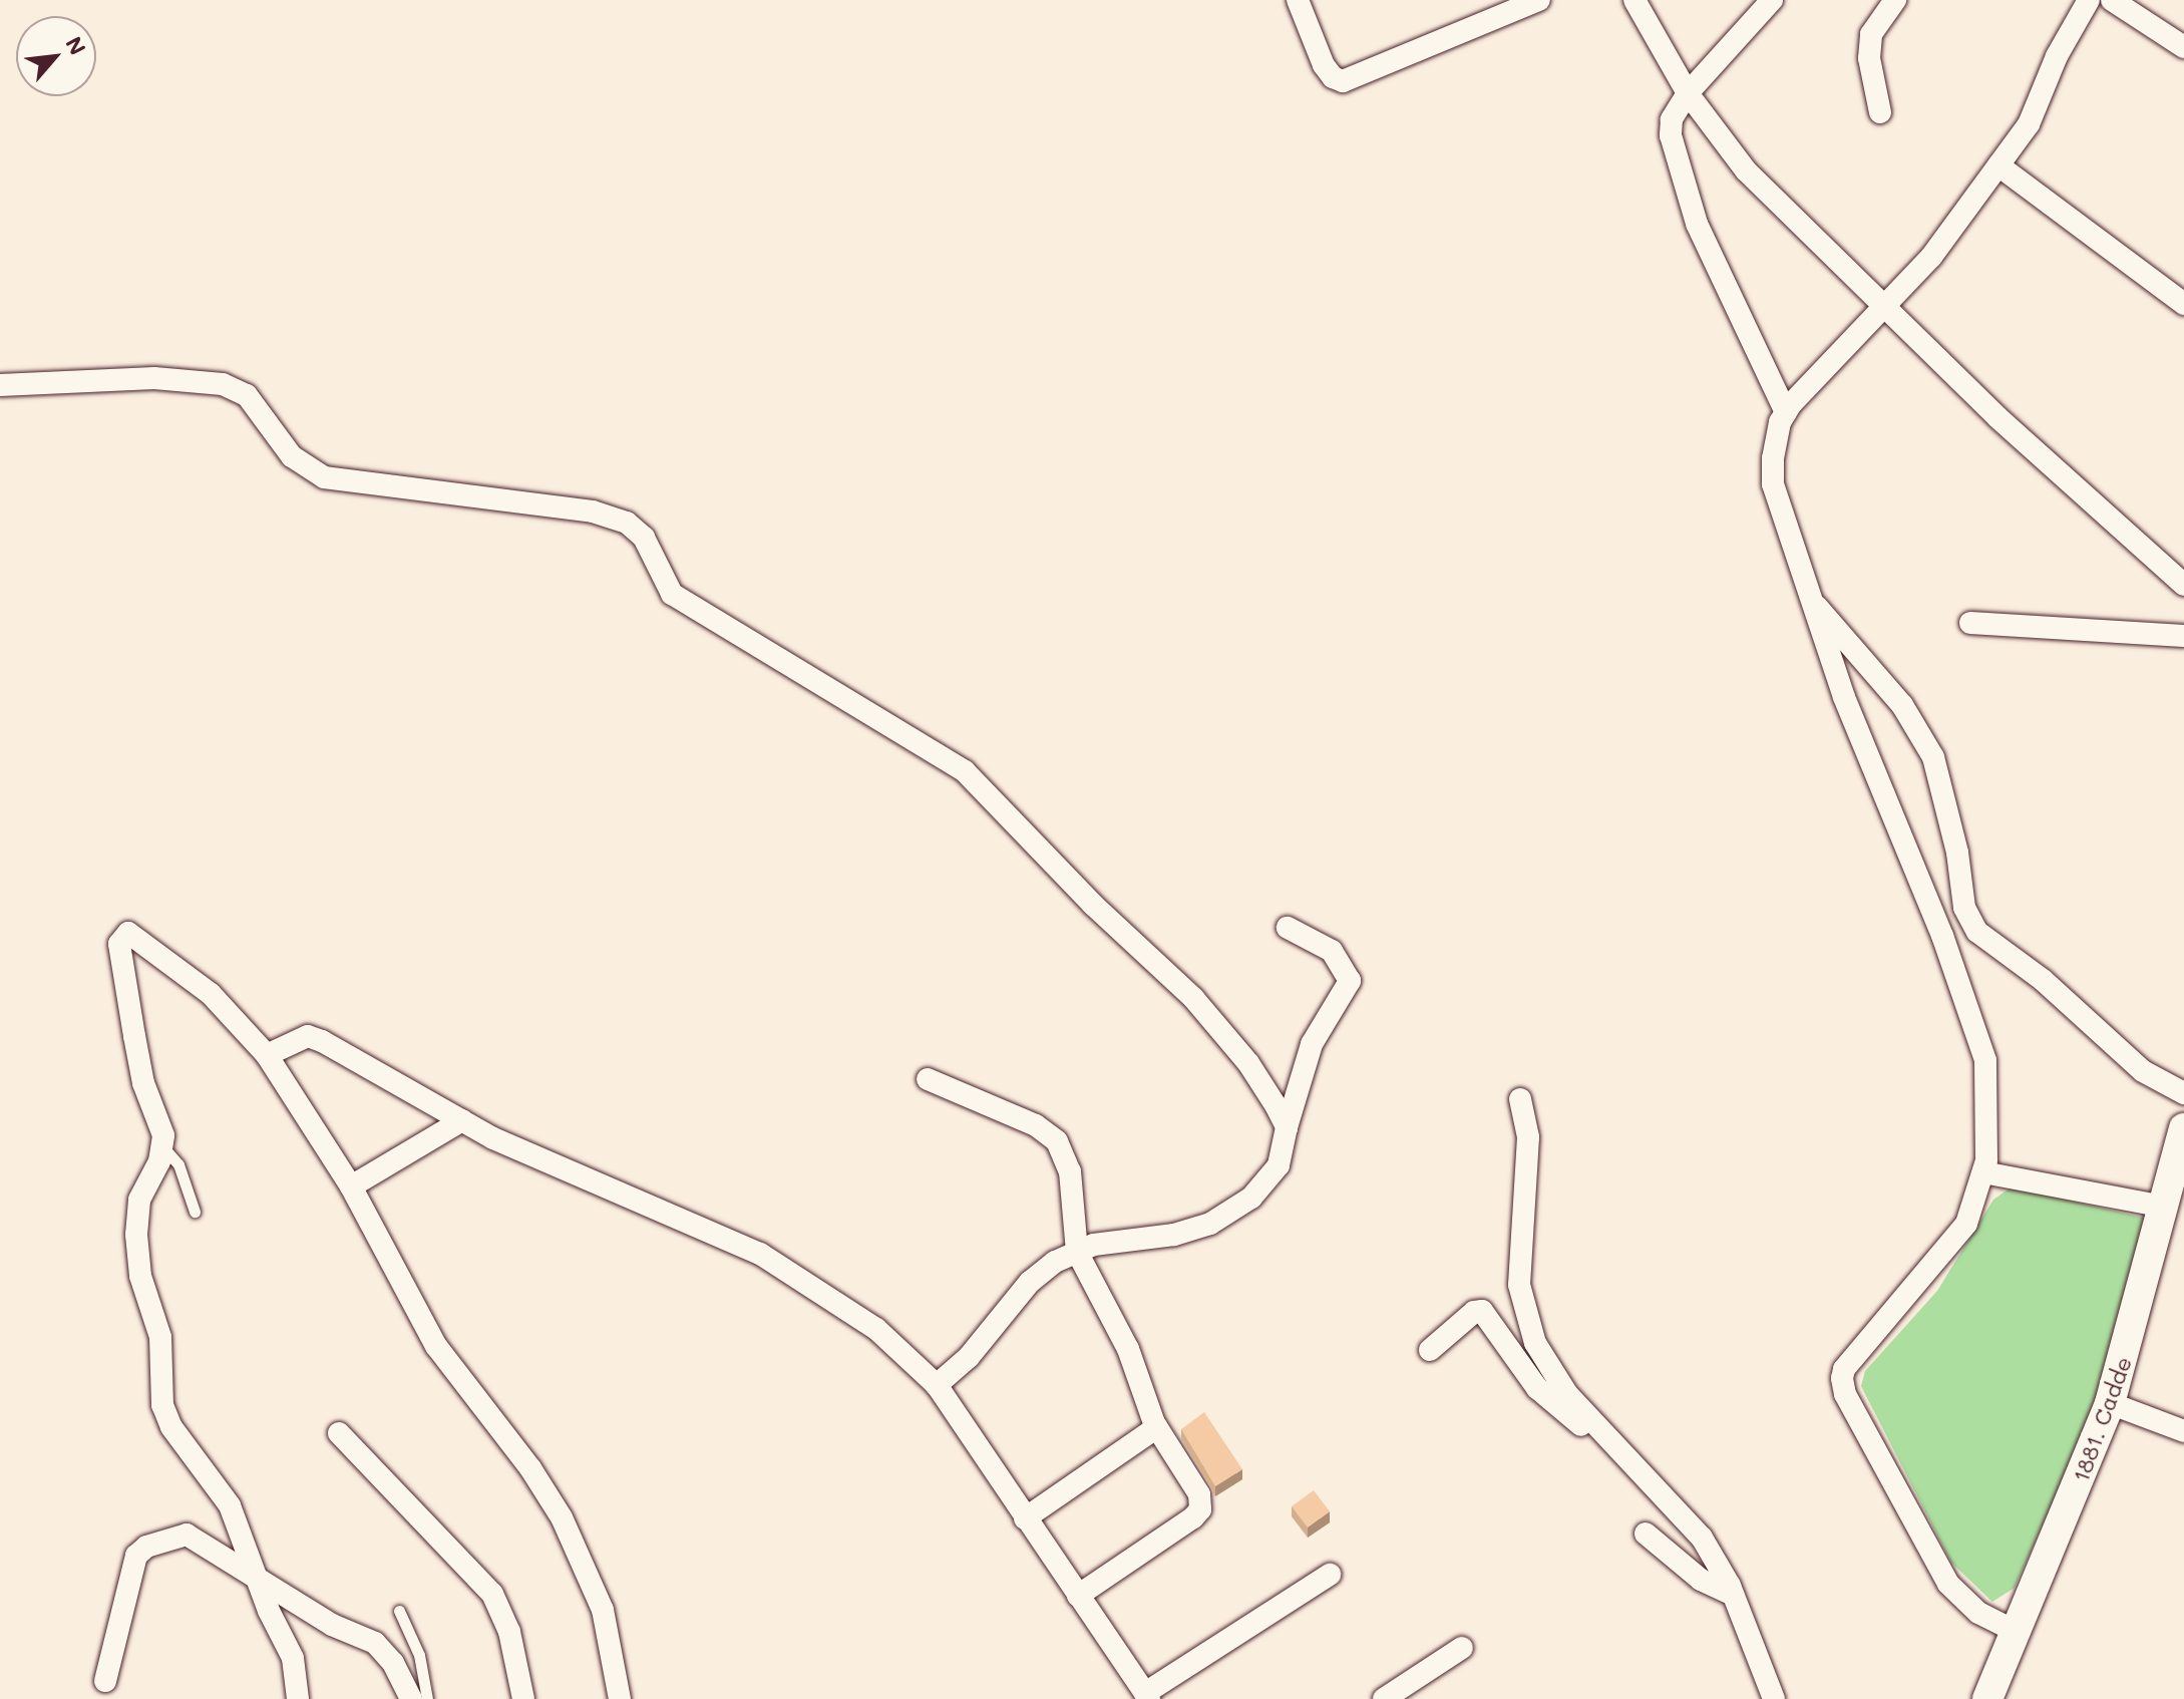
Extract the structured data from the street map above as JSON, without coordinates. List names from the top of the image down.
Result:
{
  "streets": {
    "street": ["1881. Cadde"]
  },
  "north": "top right"
}
